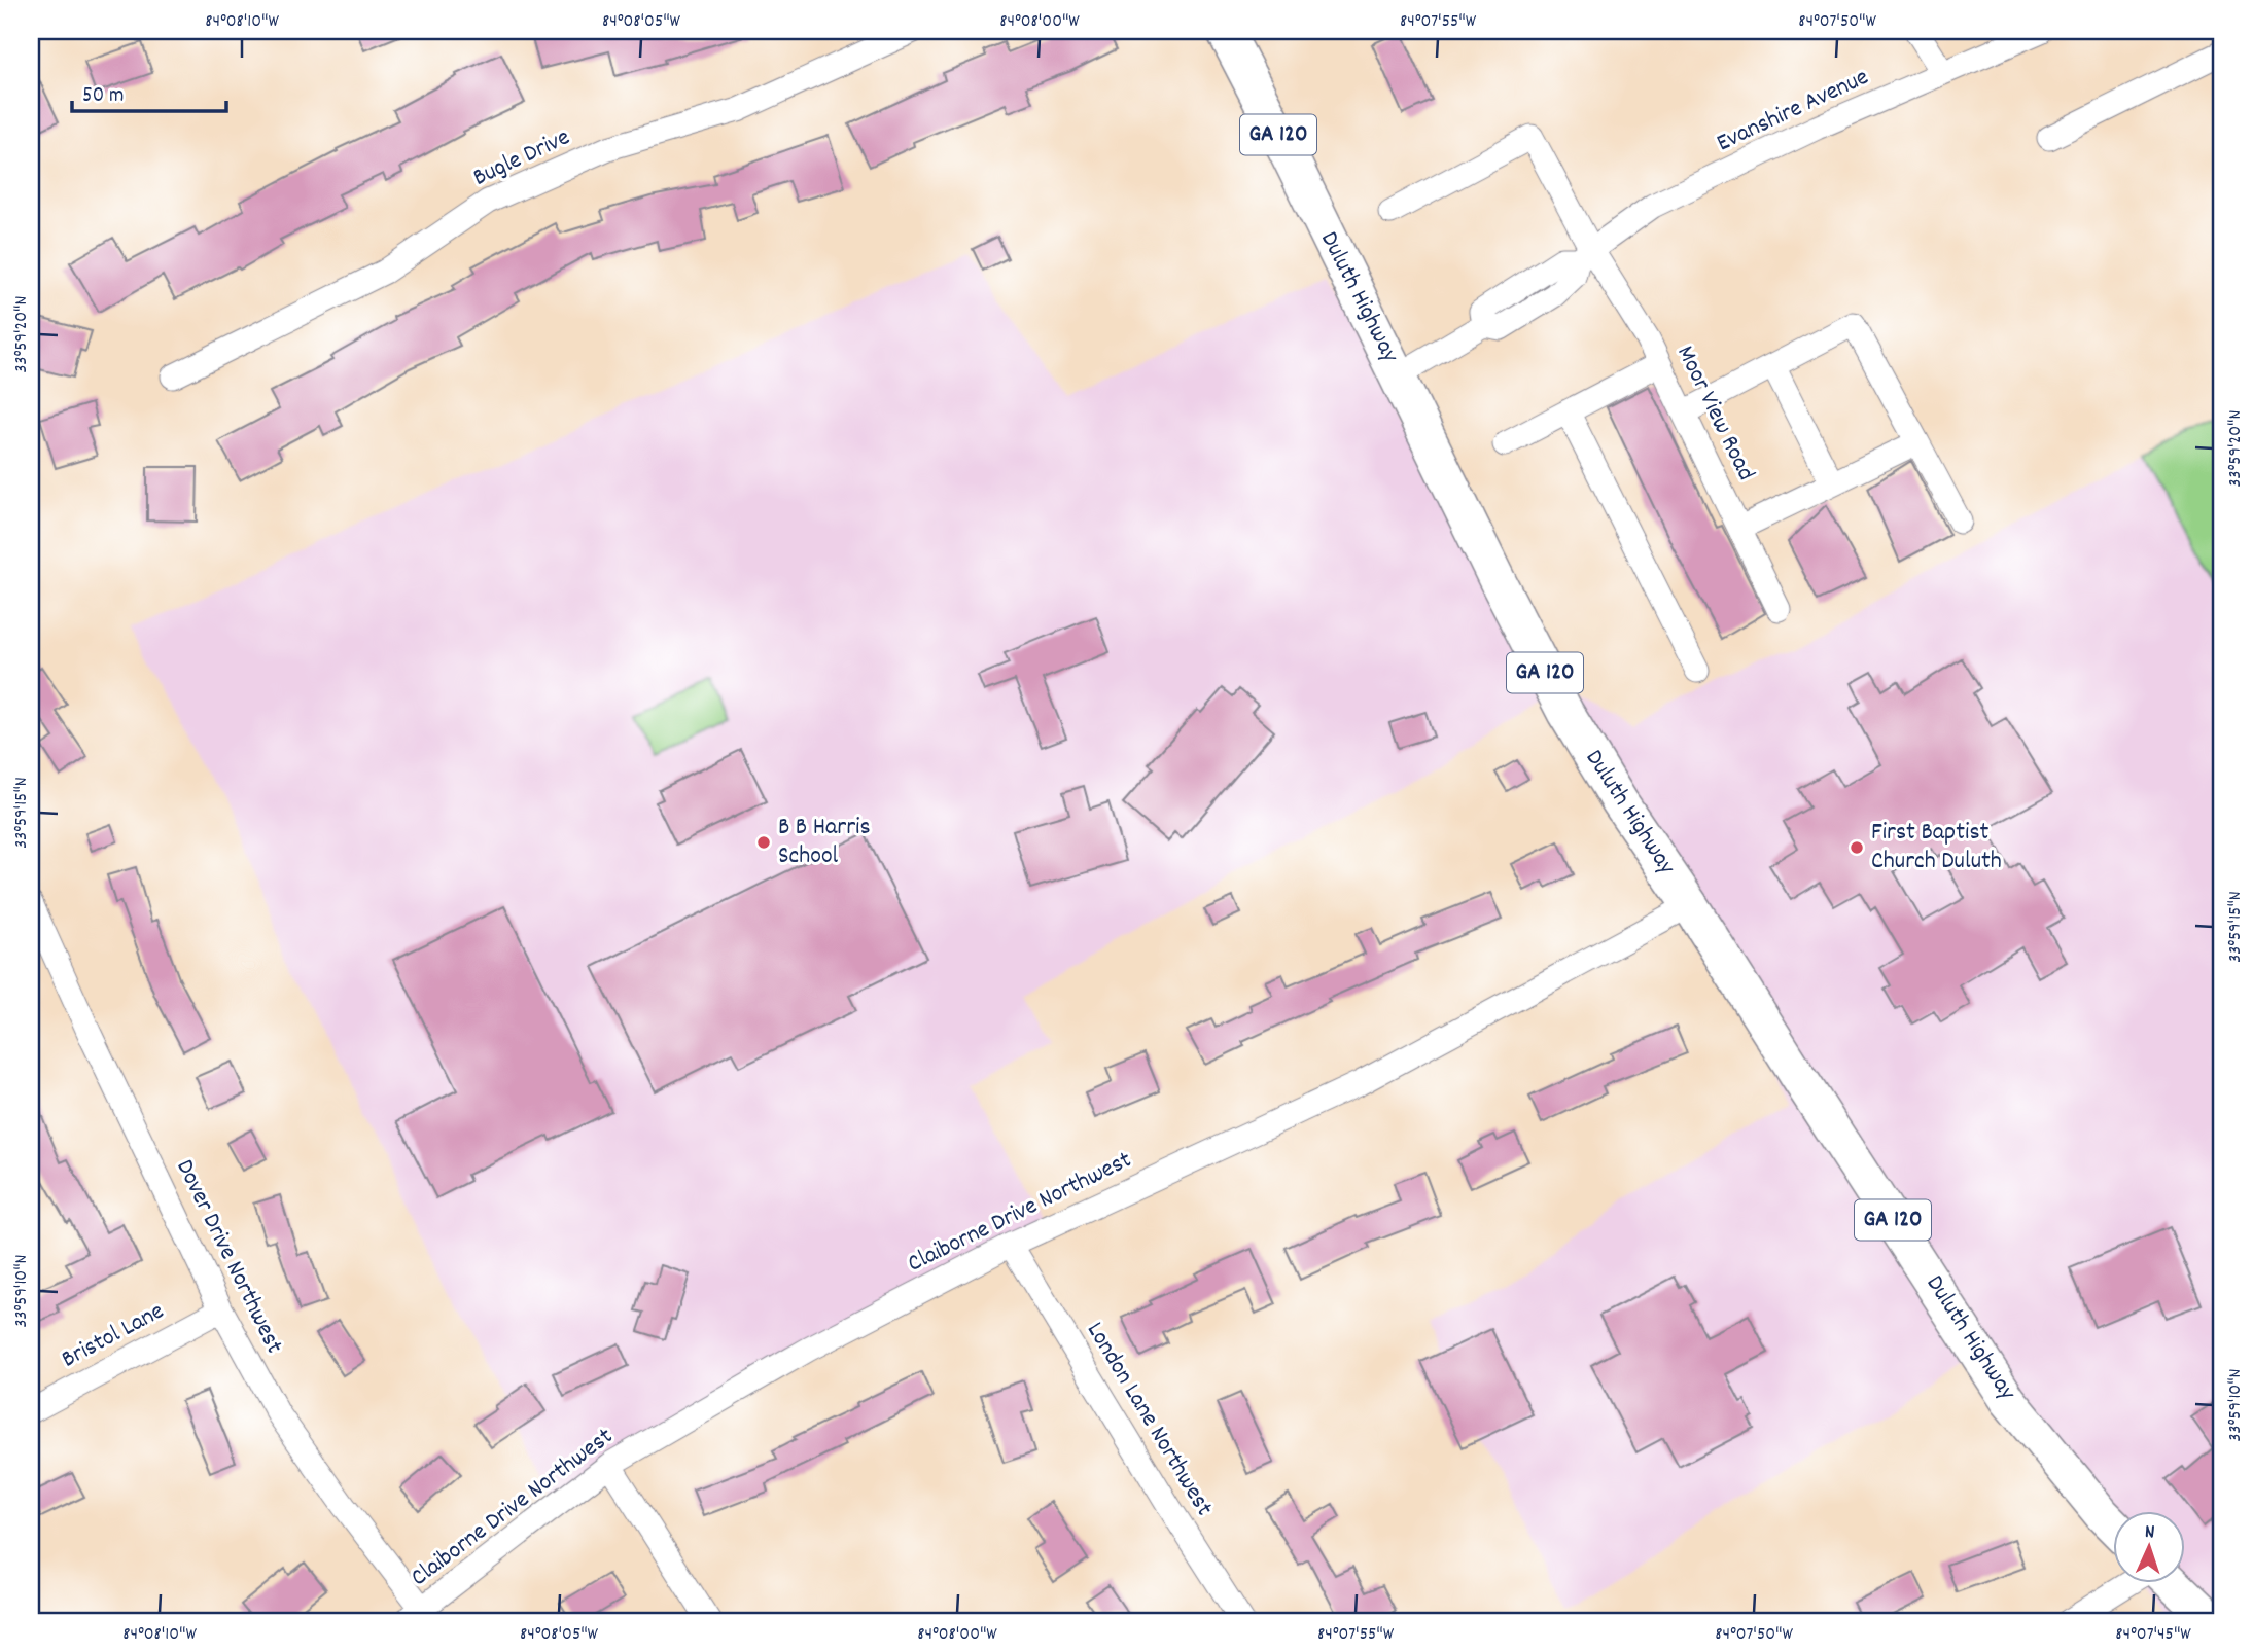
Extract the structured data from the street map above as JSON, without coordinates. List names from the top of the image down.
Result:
{
  "streets": {
    "main road": ["GA 120", "Duluth Highway"],
    "street": [
      "Evanshire Avenue",
      "Bugle Drive",
      "Moor View Road",
      "Claiborne Drive Northwest",
      "Dover Drive Northwest",
      "Bristol Lane",
      "London Lane Northwest"
    ]
  },
  "crossings": [
    ["Evanshire Avenue", "Duluth Highway"],
    ["Evanshire Avenue", "Moor View Road"],
    ["Duluth Highway", "Claiborne Drive Northwest"],
    ["Claiborne Drive Northwest", "Dover Drive Northwest"],
    ["Claiborne Drive Northwest", "London Lane Northwest"],
    ["Dover Drive Northwest", "Bristol Lane"]
  ],
  "places": ["B B Harris School", "First Baptist Church Duluth"],
  "scale_bar": "50 m",
  "north": "top",
  "coordinates": [
    "84°08'10\"W",
    "84°08'05\"W",
    "84°08'00\"W",
    "84°07'55\"W",
    "84°07'50\"W",
    "33°59'20\"N",
    "33°59'15\"N",
    "33°59'10\"N",
    "84°07'45\"W"
  ]
}
